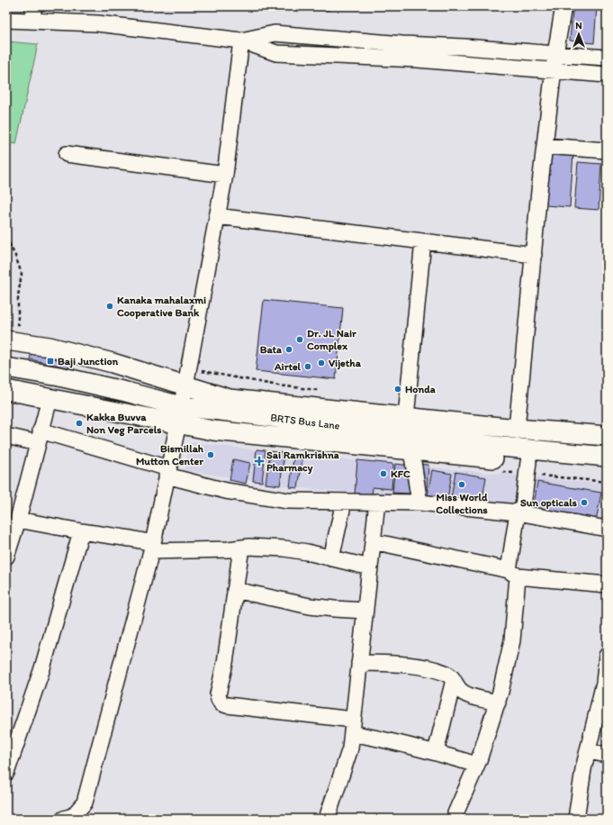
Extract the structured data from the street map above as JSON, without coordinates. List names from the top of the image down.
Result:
{
  "streets": {
    "main road": ["BRTS Bus Lane"]
  },
  "places": {
    "other": [
      "Kanaka mahalaxmi Cooperative Bank",
      "Dr. JL Nair Complex",
      "Bata",
      "Vijetha",
      "Airtel",
      "Honda",
      "Kakka Buvva Non Veg Parcels",
      "Bismillah Mutton Center",
      "KFC",
      "Miss World Collections",
      "Sun opticals"
    ],
    "transit": ["Baji Junction"],
    "health": ["Sai Ramkrishna Pharmacy"]
  },
  "north": "top"
}
